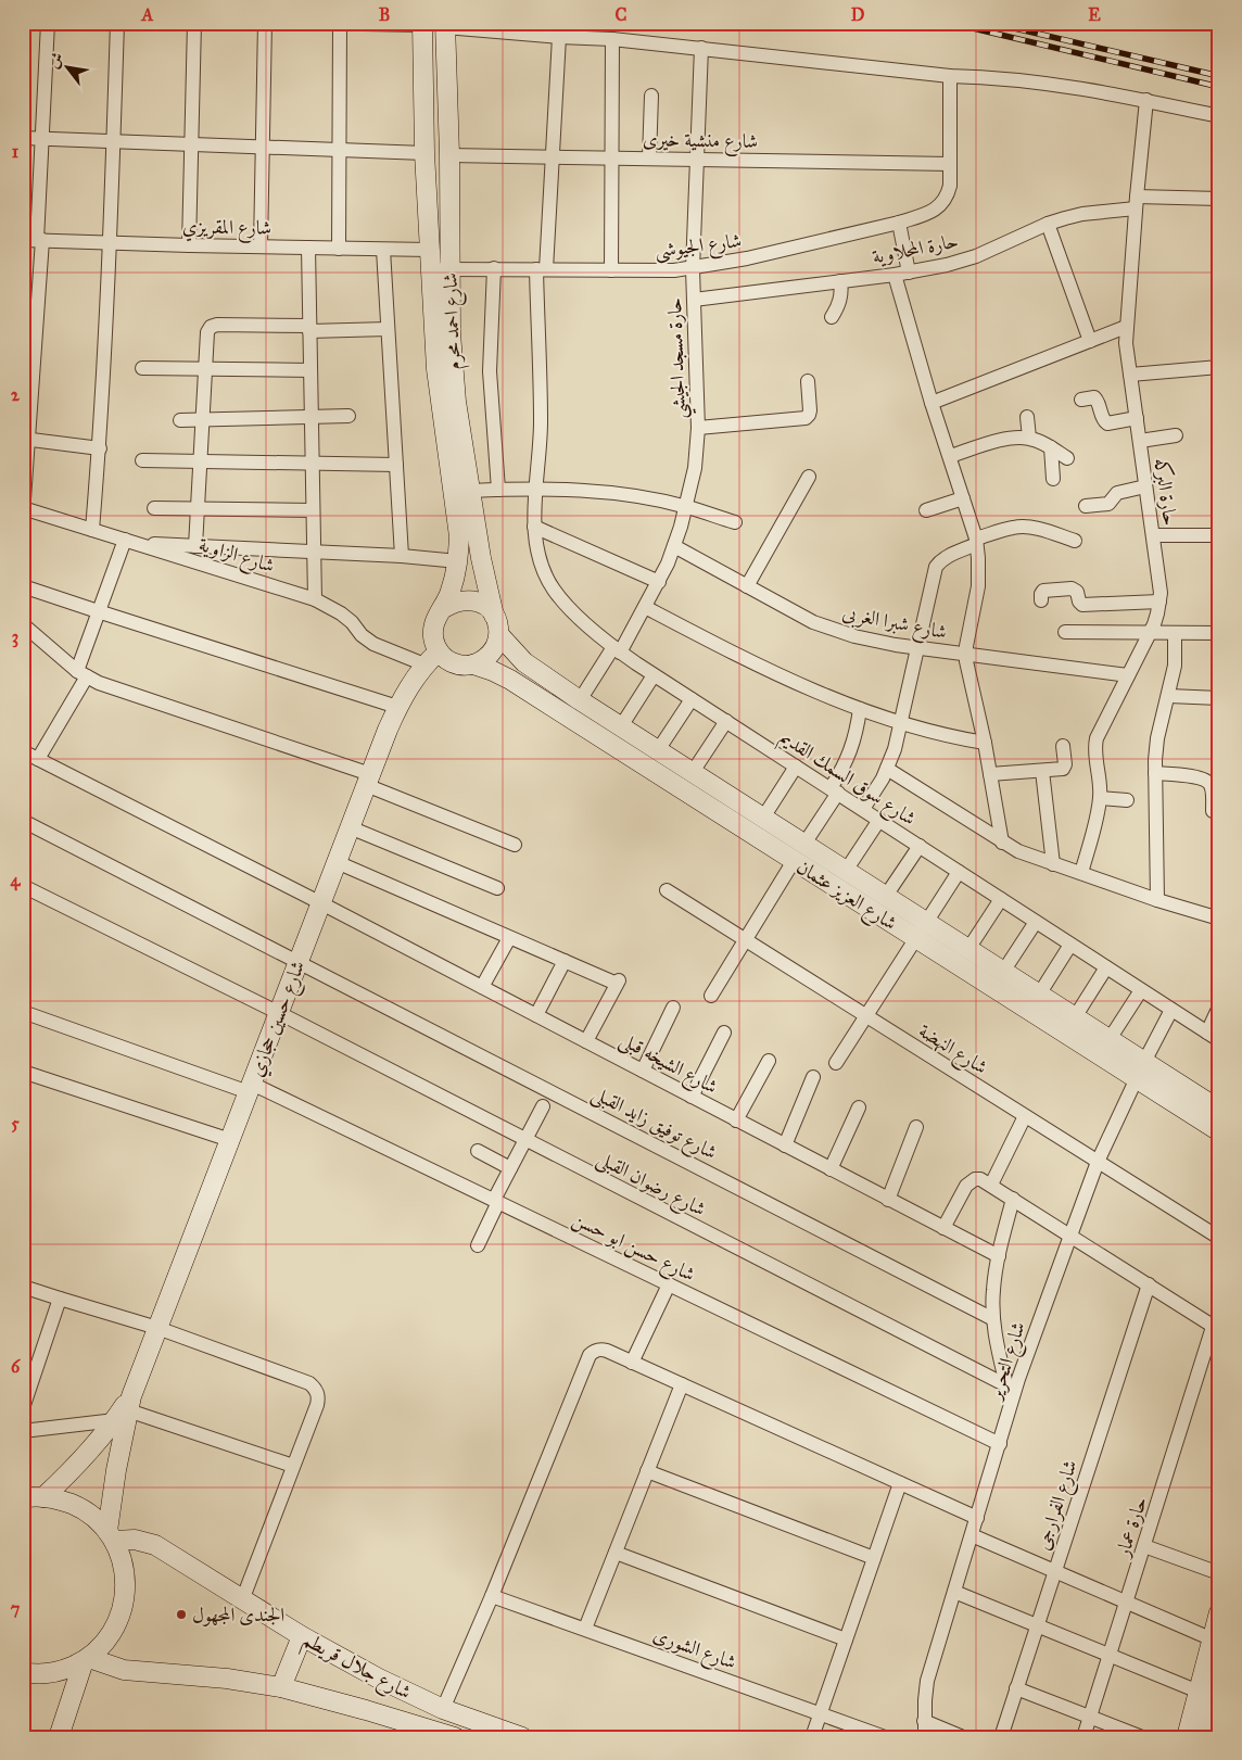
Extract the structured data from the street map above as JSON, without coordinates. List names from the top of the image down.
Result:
{
  "streets": {
    "main road": [
      "شارع احمد محرم",
      "شارع العزيز عثمان",
      "شارع حسين حجازي",
      "شارع جلال قريطم"
    ],
    "street": [
      "شارع منشية خيرى",
      "شارع المقريزي",
      "شارع الجيوشى",
      "حارة المحلاوية",
      "حارة مسجد الجيشي",
      "حارة البركه",
      "شارع الزاوية",
      "شارع شبرا الغربى",
      "شارع سوق السمك القديم",
      "شارع النهضة",
      "شارع الشيخه قبلى",
      "شارع توفيق زايد القبلى",
      "شارع رضوان القبلى",
      "شارع حسن ابو حسن",
      "شارع التحرير",
      "شارع الفرارجى",
      "حارة عمار",
      "شارع الشورى"
    ]
  },
  "crossings": [
    ["شارع منشية خيرى", "شارع الجيوشى"],
    ["شارع منشية خيرى", "شارع احمد محرم"],
    ["شارع منشية خيرى", "حارة مسجد الجيشي"],
    ["شارع منشية خيرى", "شارع سوق السمك القديم"],
    ["شارع المقريزي", "شارع احمد محرم"],
    ["شارع الجيوشى", "شارع احمد محرم"],
    ["شارع الجيوشى", "حارة مسجد الجيشي"],
    ["شارع الجيوشى", "شارع سوق السمك القديم"],
    ["حارة المحلاوية", "حارة مسجد الجيشي"],
    ["حارة المحلاوية", "حارة البركه"],
    ["شارع احمد محرم", "شارع العزيز عثمان"],
    ["شارع احمد محرم", "شارع حسين حجازي"],
    ["حارة مسجد الجيشي", "شارع شبرا الغربى"],
    ["حارة مسجد الجيشي", "شارع سوق السمك القديم"],
    ["حارة مسجد الجيشي", "شارع العزيز عثمان"],
    ["حارة البركه", "شارع شبرا الغربى"],
    ["شارع الزاوية", "شارع حسين حجازي"],
    ["شارع سوق السمك القديم", "شارع التحرير"],
    ["شارع العزيز عثمان", "شارع حسين حجازي"],
    ["شارع العزيز عثمان", "شارع التحرير"],
    ["شارع حسين حجازي", "شارع الشيخه قبلى"],
    ["شارع حسين حجازي", "شارع توفيق زايد القبلى"],
    ["شارع حسين حجازي", "شارع رضوان القبلى"],
    ["شارع حسين حجازي", "شارع حسن ابو حسن"],
    ["شارع حسين حجازي", "شارع جلال قريطم"],
    ["شارع النهضة", "شارع التحرير"],
    ["شارع حسن ابو حسن", "شارع التحرير"]
  ],
  "places": ["الجندى المجهول"],
  "north": "top left",
  "grid": {
    "columns": [
      "A",
      "B",
      "C",
      "D",
      "E"
    ],
    "rows": [
      "1",
      "2",
      "3",
      "4",
      "5",
      "6",
      "7"
    ]
  }
}
